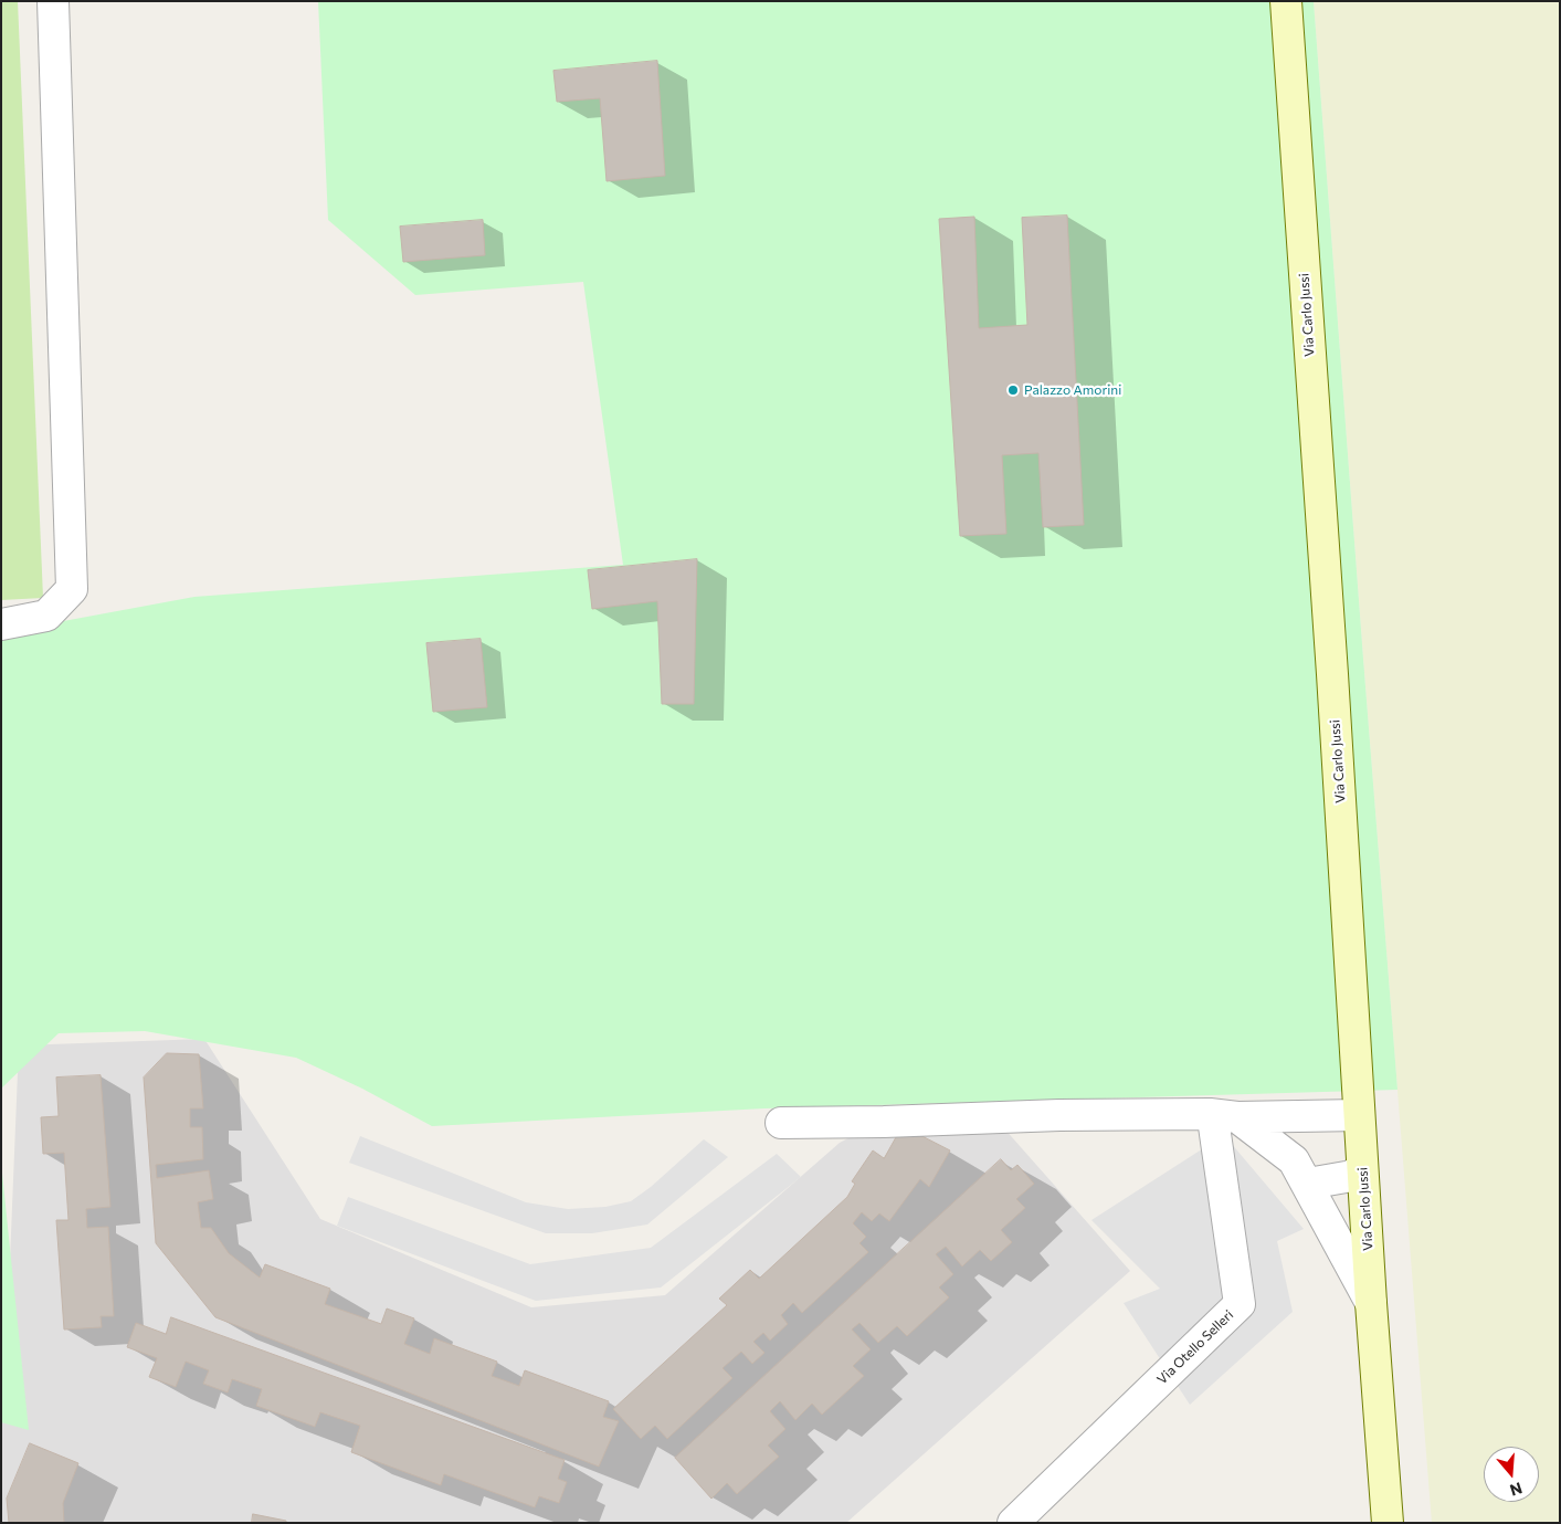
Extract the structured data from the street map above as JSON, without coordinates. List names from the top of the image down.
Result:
{
  "streets": {
    "street": ["Via Carlo Jussi", "Via Otello Selleri"]
  },
  "places": ["Palazzo Amorini"],
  "north": "bottom"
}
